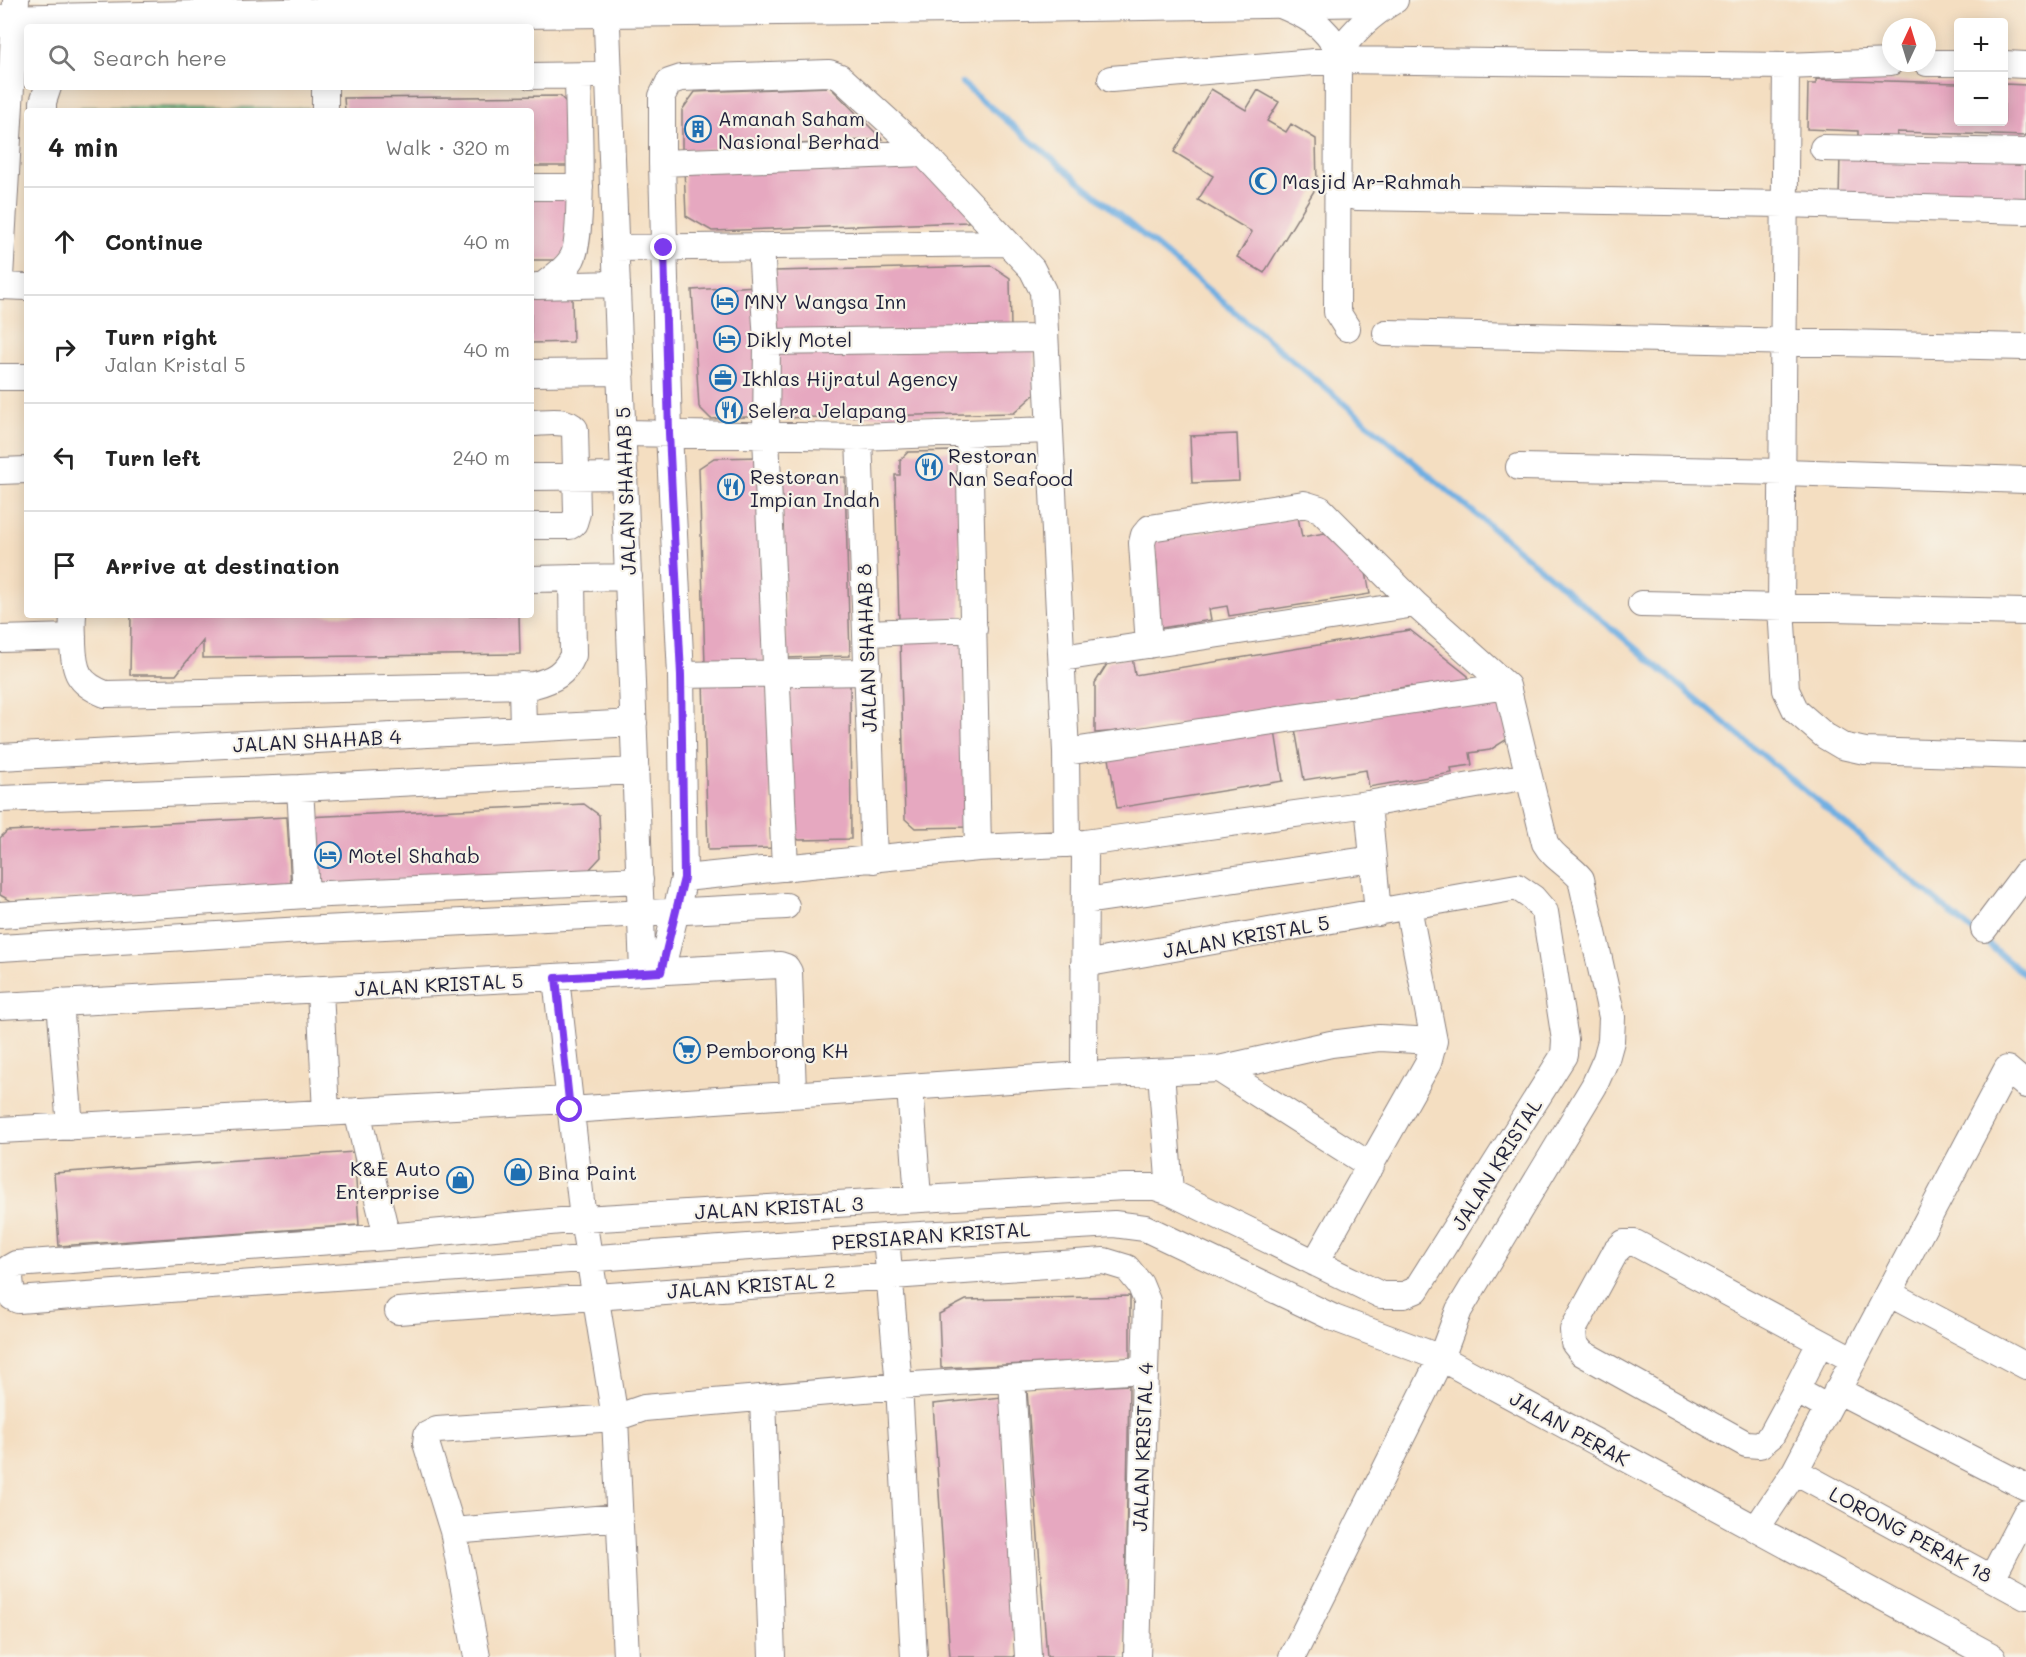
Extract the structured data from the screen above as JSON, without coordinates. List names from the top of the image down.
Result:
{
  "streets": {
    "street": [
      "JALAN SHAHAB 5",
      "JALAN SHAHAB 8",
      "JALAN SHAHAB 4",
      "JALAN KRISTAL 5",
      "JALAN KRISTAL",
      "JALAN KRISTAL 3",
      "PERSIARAN KRISTAL",
      "JALAN KRISTAL 2",
      "JALAN PERAK",
      "JALAN KRISTAL 4",
      "LORONG PERAK 18"
    ]
  },
  "crossings": [
    ["JALAN SHAHAB 5", "JALAN SHAHAB 4"],
    ["JALAN SHAHAB 5", "JALAN KRISTAL 5"],
    ["JALAN KRISTAL", "JALAN KRISTAL 3"],
    ["JALAN KRISTAL 3", "PERSIARAN KRISTAL"],
    ["PERSIARAN KRISTAL", "JALAN PERAK"],
    ["JALAN KRISTAL 2", "JALAN KRISTAL 4"]
  ],
  "places": {
    "building": ["Amanah Saham Nasional Berhad"],
    "mosque": ["Masjid Ar-Rahmah"],
    "hotel": ["MNY Wangsa Inn", "Dikly Motel", "Motel Shahab"],
    "office": ["Ikhlas Hijratul Agency"],
    "restaurant": ["Selera Jelapang", "Restoran Nan Seafood", "Restoran Impian Indah"],
    "supermarket": ["Pemborong KH"],
    "shop": ["Bina Paint", "K&E Auto Enterprise"]
  },
  "north": "top",
  "page": {
    "map_buttons": ["+", "−"],
    "search": "Search here",
    "heading": ["4 min", "Walk · 320 m"],
    "list": [
      ["Continue", "40 m"],
      ["Turn right", "Jalan Kristal 5", "40 m"],
      ["Turn left", "240 m"],
      "Arrive at destination"
    ]
  }
}
